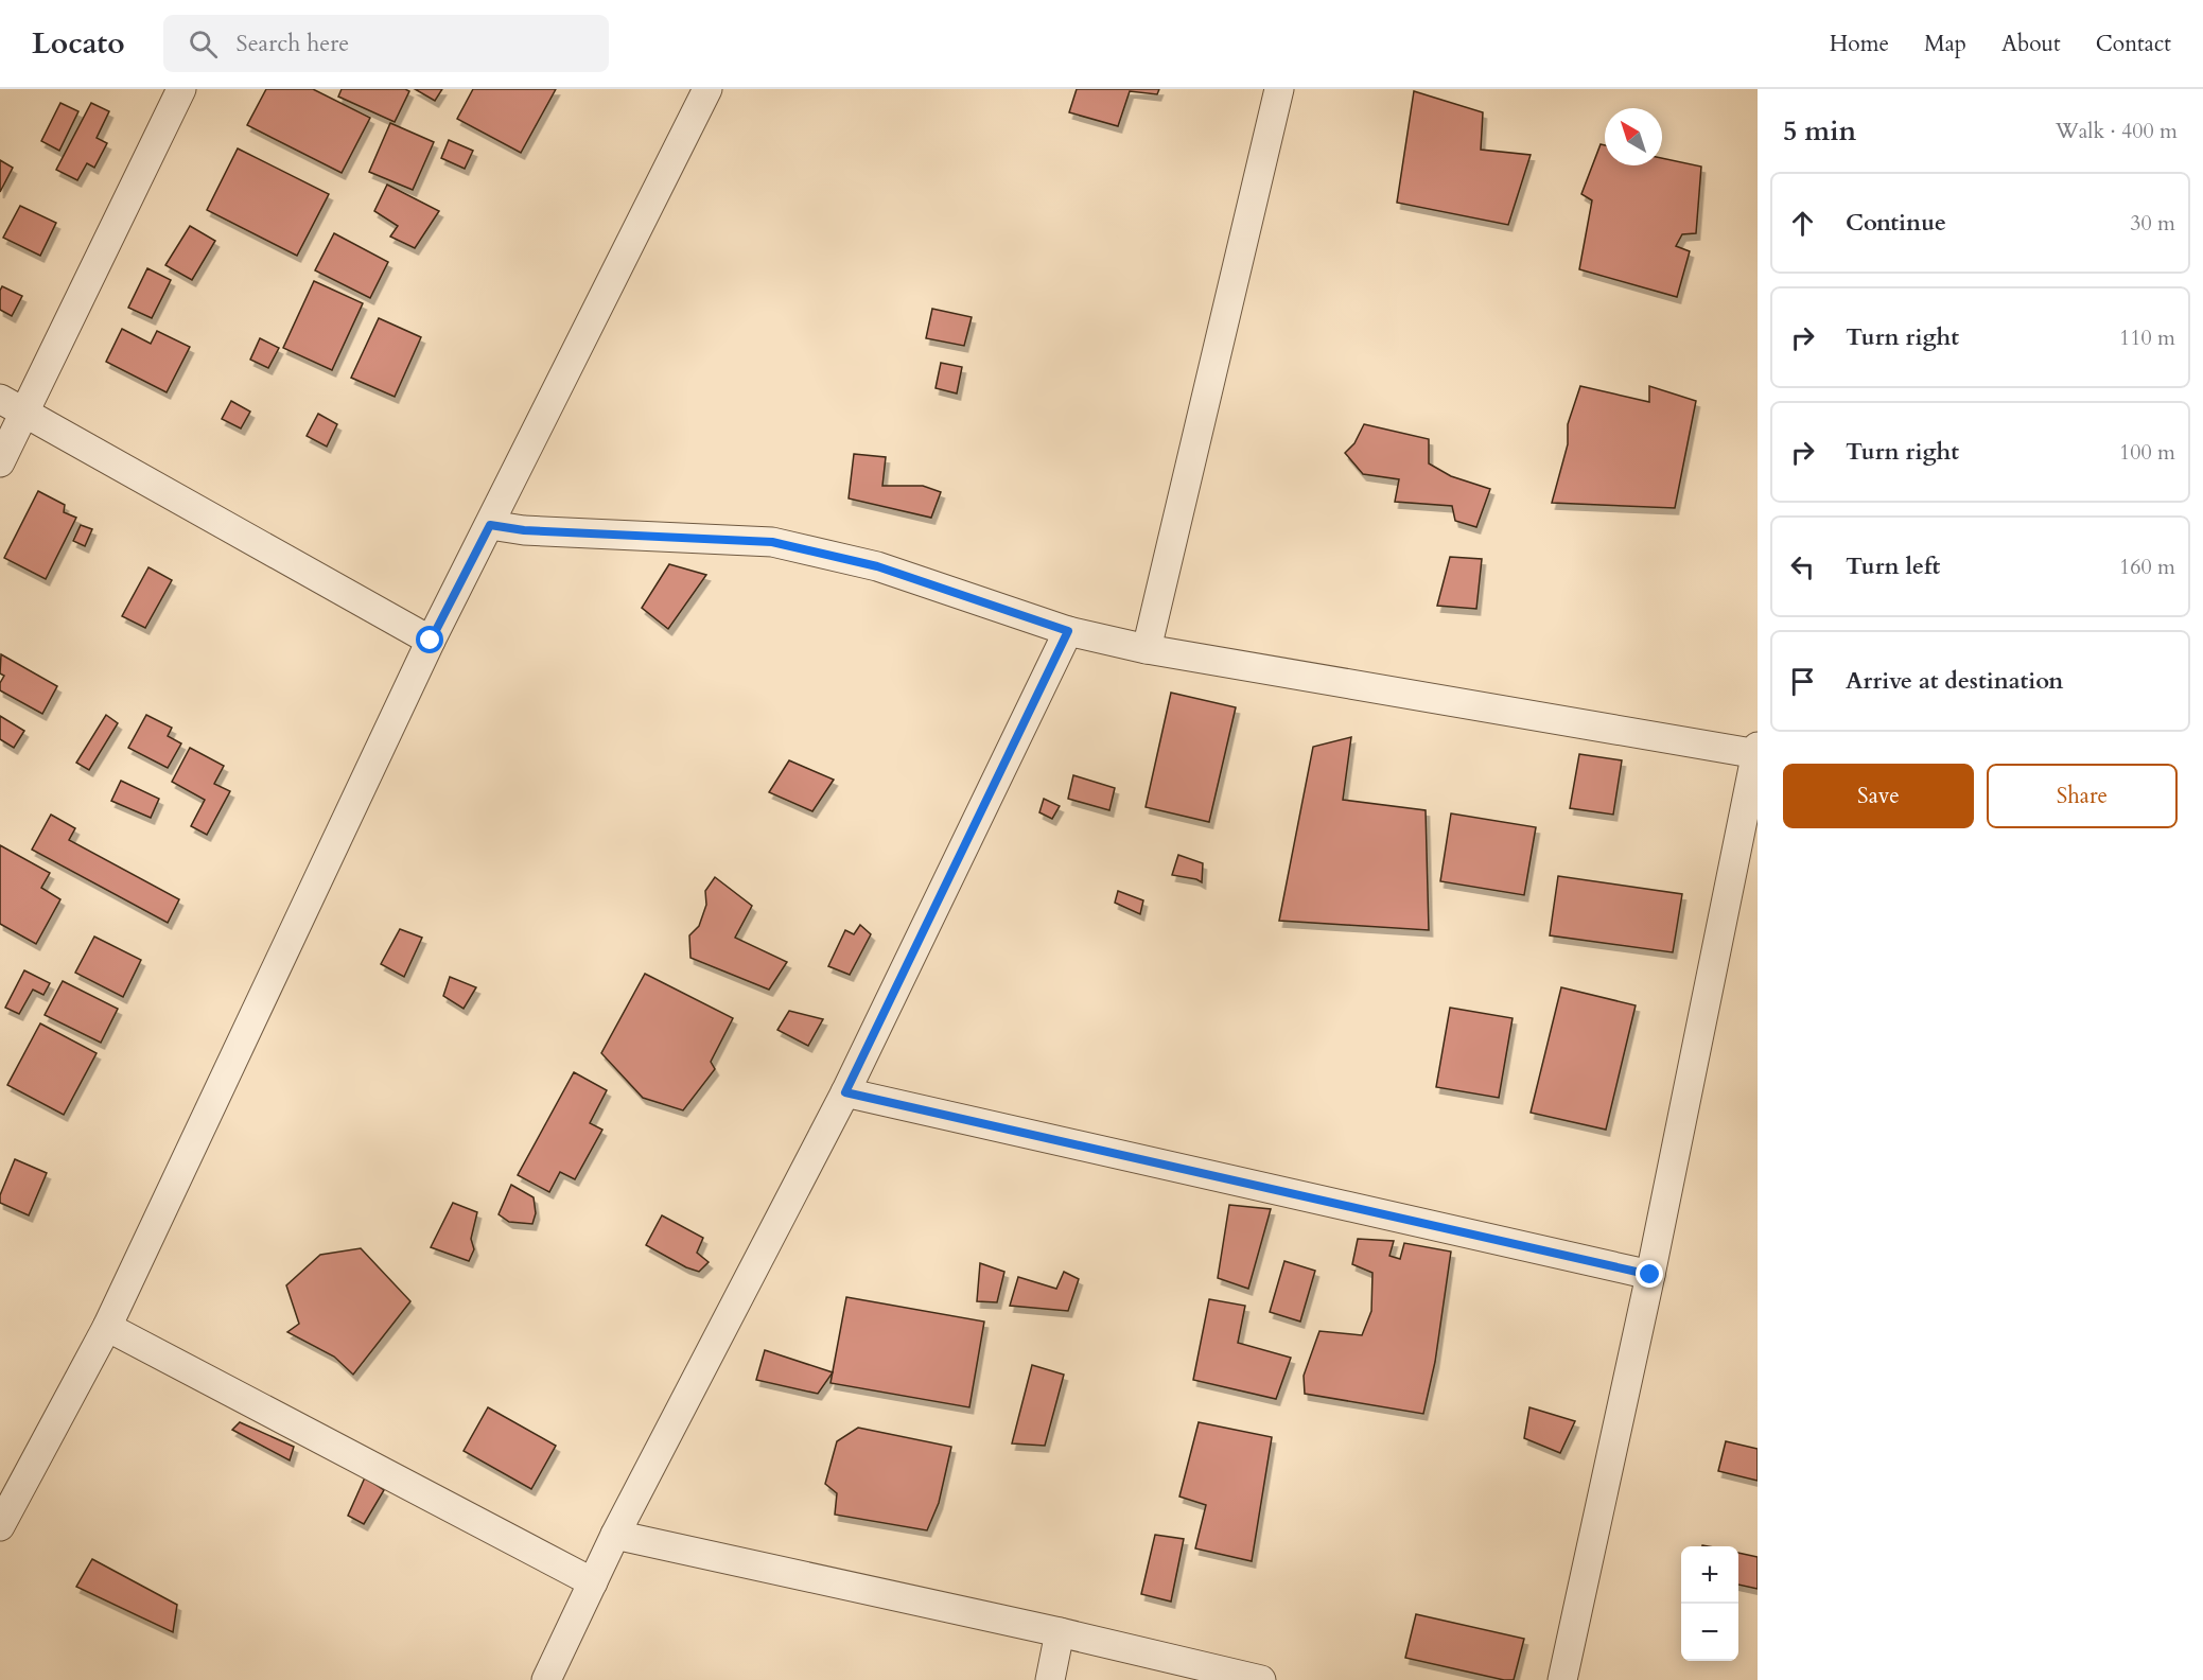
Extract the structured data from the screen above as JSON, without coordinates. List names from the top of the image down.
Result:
{
  "north": "top left",
  "page": {
    "header": "Locato",
    "search": "Search here",
    "nav": [
      "Home",
      "Map",
      "About",
      "Contact"
    ],
    "heading": ["5 min", "Walk · 400 m"],
    "list": [
      ["Continue", "30 m"],
      ["Turn right", "110 m"],
      ["Turn right", "100 m"],
      ["Turn left", "160 m"],
      "Arrive at destination"
    ],
    "buttons": ["Save", "Share"],
    "map_buttons": ["+", "−"]
  }
}
